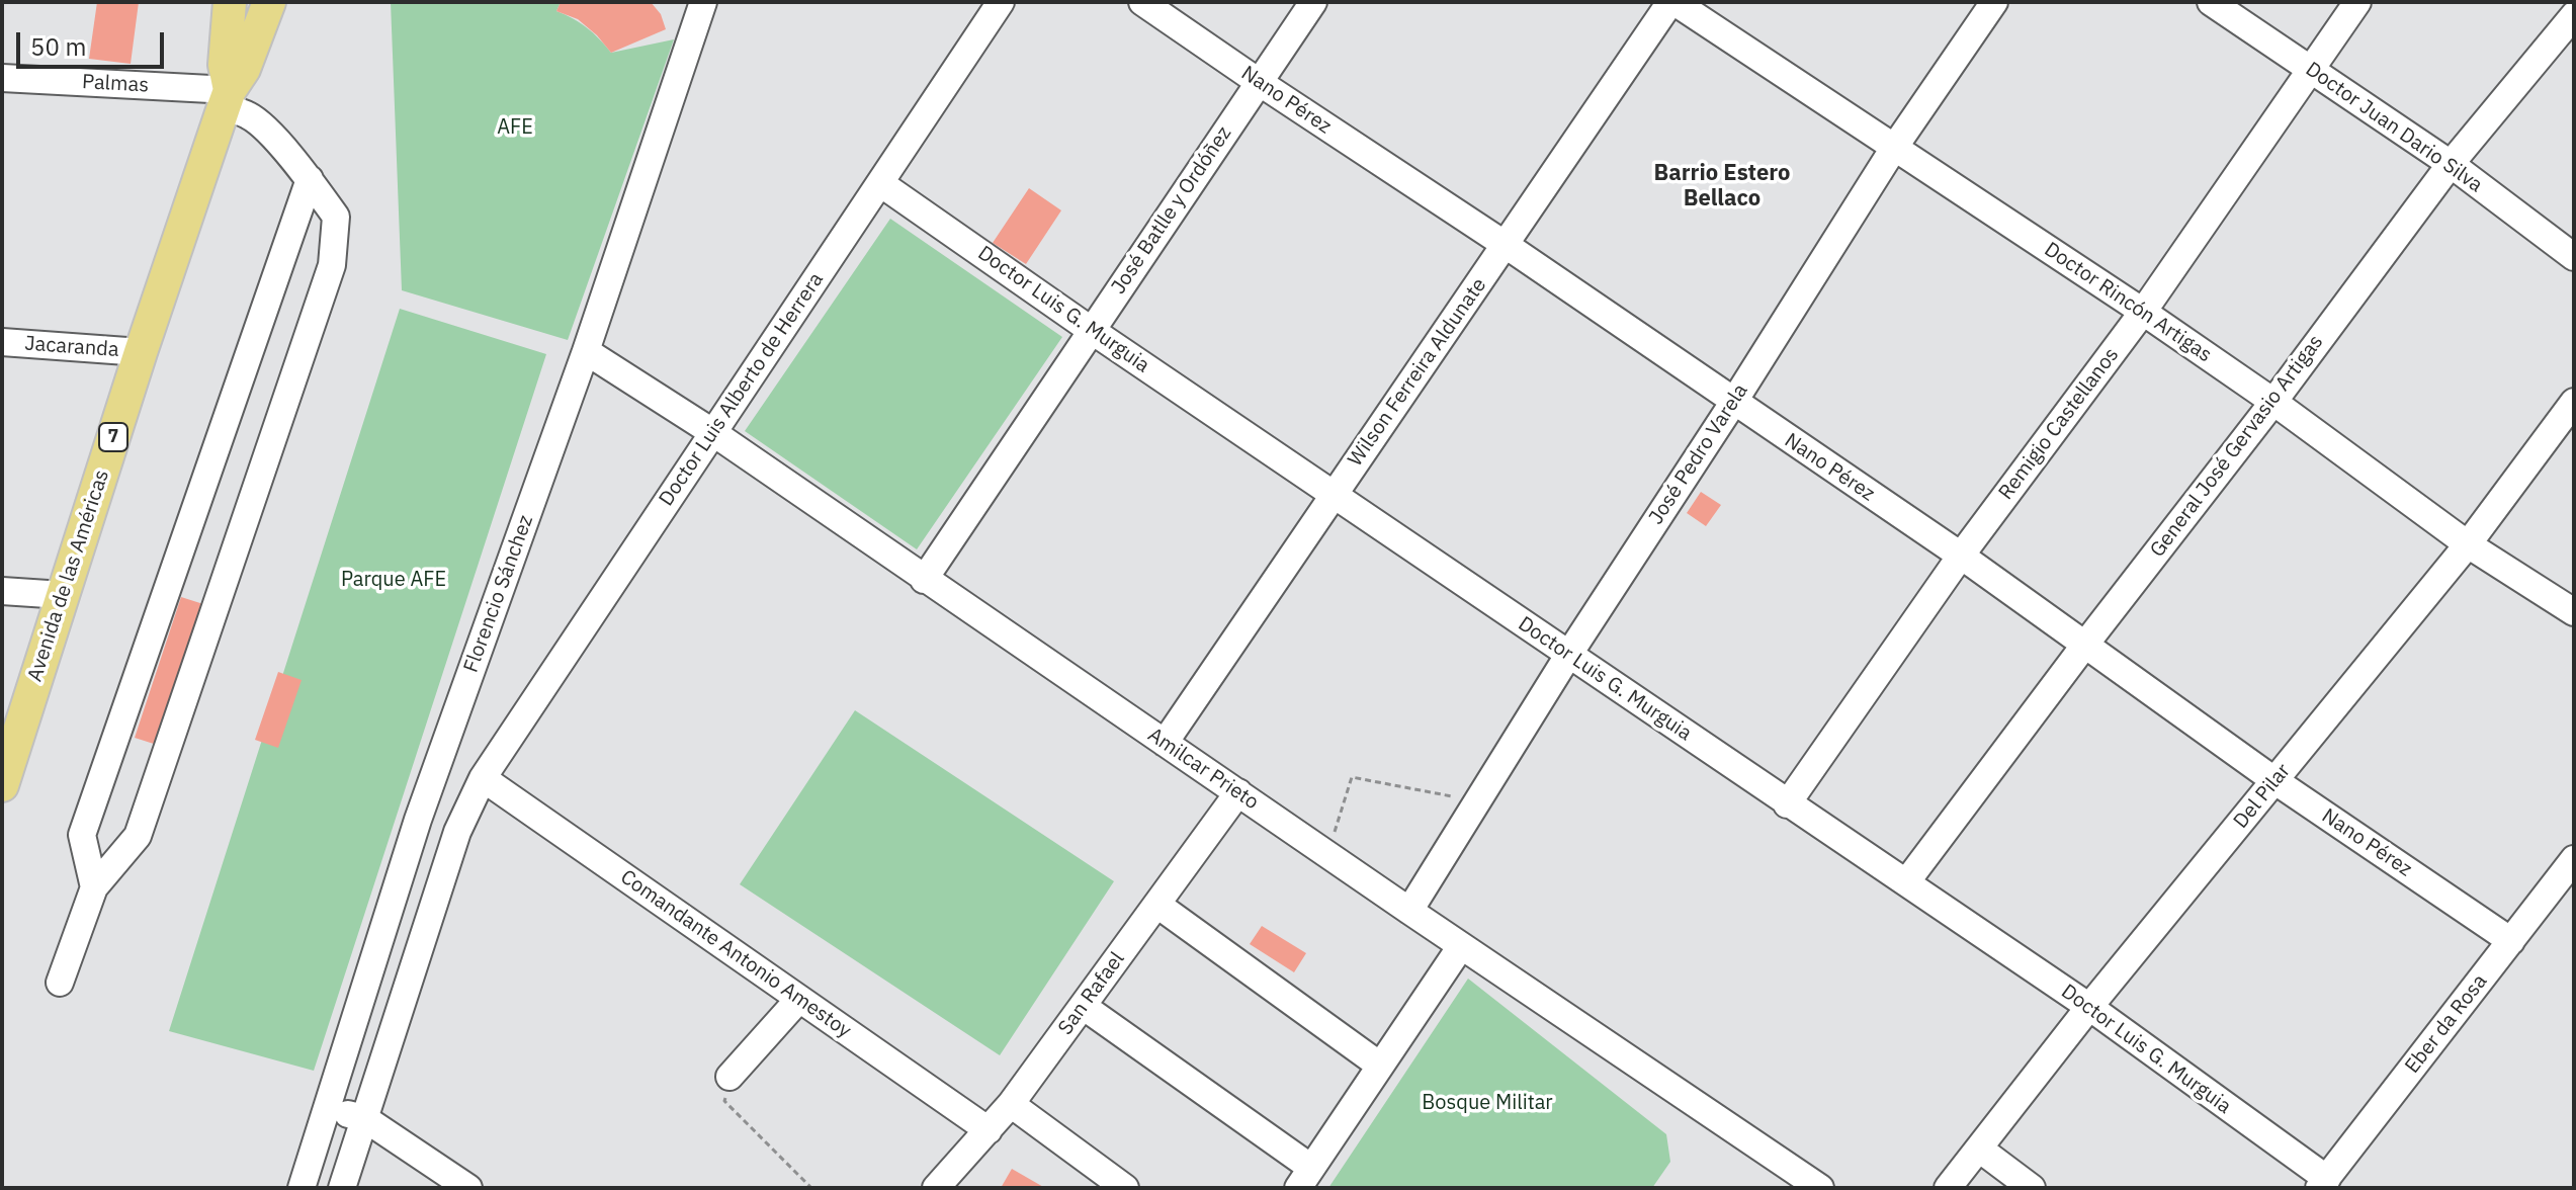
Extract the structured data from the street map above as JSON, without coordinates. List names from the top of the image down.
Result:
{
  "streets": {
    "main road": ["7", "Avenida de las Américas"],
    "street": [
      "Palmas",
      "Nano Pérez",
      "Doctor Juan Dario Silva",
      "José Batlle y Ordóñez",
      "Doctor Rincón Artigas",
      "Doctor Luis G. Murguia",
      "Jacaranda",
      "Wilson Ferreira Aldunate",
      "Doctor Luis Alberto de Herrera",
      "Remigio Castellanos",
      "General José Gervasio Artigas",
      "José Pedro Varela",
      "Florencio Sánchez",
      "Amilcar Prieto",
      "Del Pilar",
      "Comandante Antonio Amestoy",
      "San Rafael",
      "Eber da Rosa"
    ]
  },
  "crossings": [
    ["Palmas", "Avenida de las Américas"],
    ["Nano Pérez", "José Batlle y Ordóñez"],
    ["Nano Pérez", "Wilson Ferreira Aldunate"],
    ["Nano Pérez", "Remigio Castellanos"],
    ["Nano Pérez", "General José Gervasio Artigas"],
    ["Nano Pérez", "José Pedro Varela"],
    ["Nano Pérez", "Del Pilar"],
    ["Nano Pérez", "Eber da Rosa"],
    ["Doctor Juan Dario Silva", "Remigio Castellanos"],
    ["Doctor Juan Dario Silva", "General José Gervasio Artigas"],
    ["José Batlle y Ordóñez", "Doctor Luis G. Murguia"],
    ["José Batlle y Ordóñez", "Amilcar Prieto"],
    ["Doctor Rincón Artigas", "Wilson Ferreira Aldunate"],
    ["Doctor Rincón Artigas", "Remigio Castellanos"],
    ["Doctor Rincón Artigas", "General José Gervasio Artigas"],
    ["Doctor Rincón Artigas", "José Pedro Varela"],
    ["Doctor Rincón Artigas", "Del Pilar"],
    ["Doctor Luis G. Murguia", "Wilson Ferreira Aldunate"],
    ["Doctor Luis G. Murguia", "Doctor Luis Alberto de Herrera"],
    ["Doctor Luis G. Murguia", "Remigio Castellanos"],
    ["Doctor Luis G. Murguia", "General José Gervasio Artigas"],
    ["Doctor Luis G. Murguia", "José Pedro Varela"],
    ["Doctor Luis G. Murguia", "Del Pilar"],
    ["Doctor Luis G. Murguia", "Eber da Rosa"],
    ["Jacaranda", "Avenida de las Américas"],
    ["Wilson Ferreira Aldunate", "Amilcar Prieto"],
    ["Doctor Luis Alberto de Herrera", "Amilcar Prieto"],
    ["Doctor Luis Alberto de Herrera", "Comandante Antonio Amestoy"],
    ["José Pedro Varela", "Amilcar Prieto"],
    ["Florencio Sánchez", "Amilcar Prieto"],
    ["Amilcar Prieto", "San Rafael"],
    ["Comandante Antonio Amestoy", "San Rafael"]
  ],
  "districts": ["Barrio Estero Bellaco"],
  "parks": ["AFE", "Parque AFE", "Bosque Militar"],
  "scale_bar": "50 m"
}
